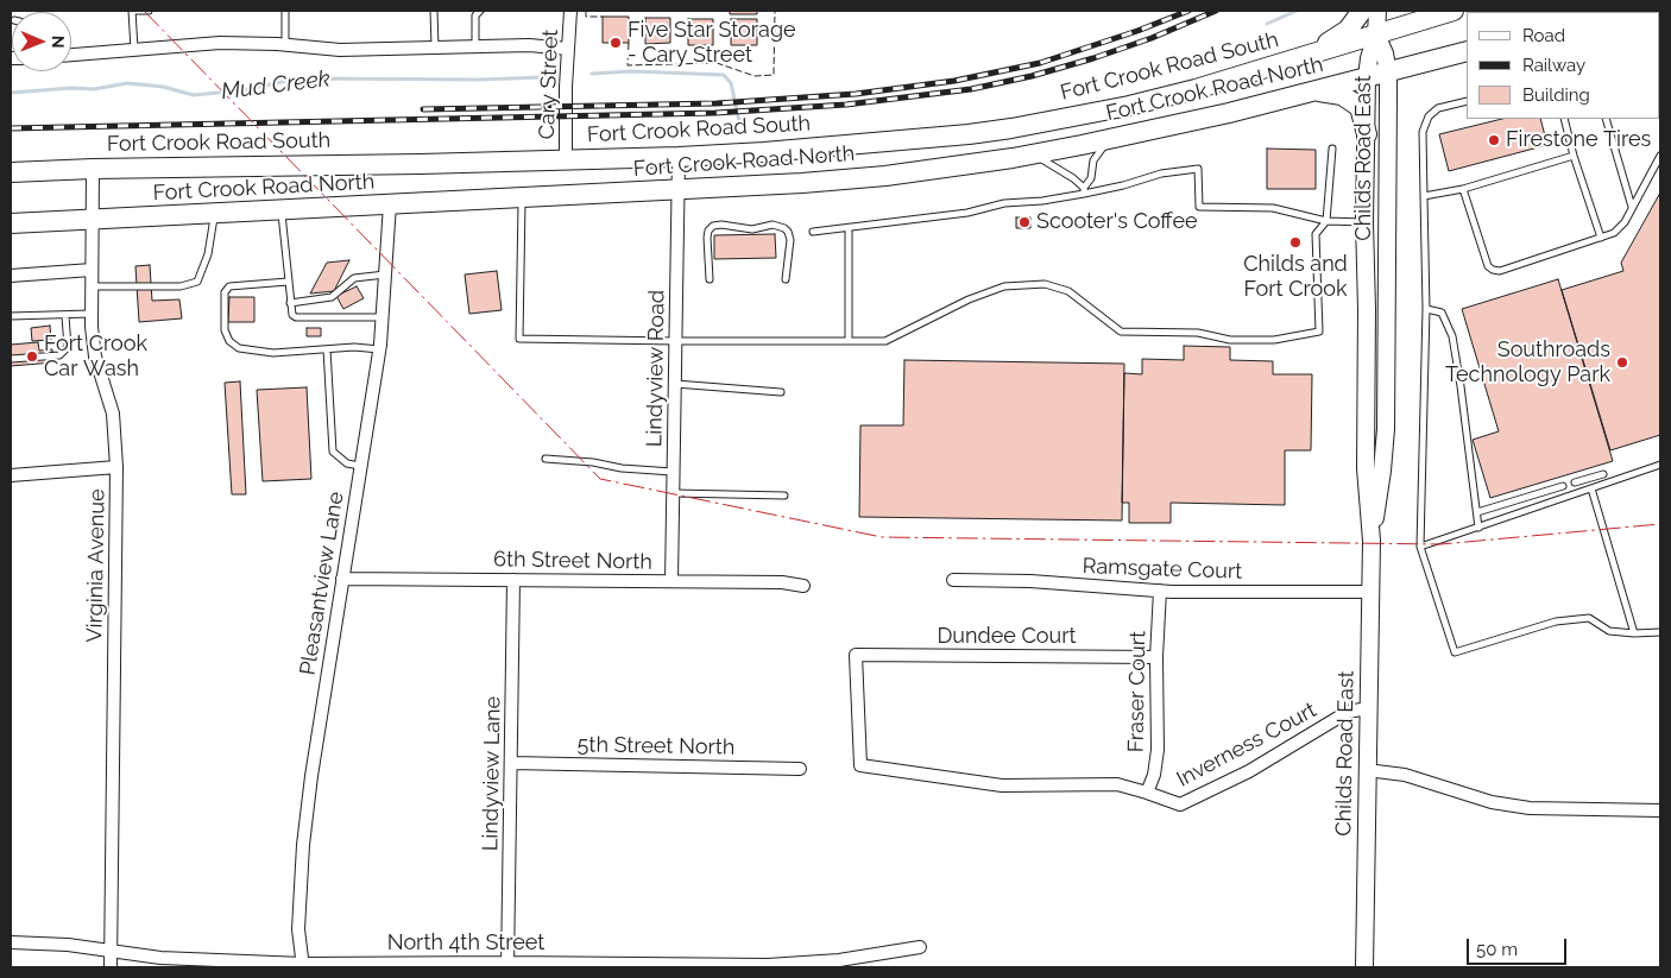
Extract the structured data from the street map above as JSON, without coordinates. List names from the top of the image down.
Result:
{
  "streets": {
    "main road": ["Fort Crook Road South", "Fort Crook Road North"],
    "street": [
      "Cary Street",
      "Childs Road East",
      "Lindyview Road",
      "6th Street North",
      "Virginia Avenue",
      "Ramsgate Court",
      "Pleasantview Lane",
      "Dundee Court",
      "Fraser Court",
      "Inverness Court",
      "5th Street North",
      "Lindyview Lane",
      "North 4th Street"
    ]
  },
  "crossings": [
    ["Fort Crook Road South", "Cary Street"],
    ["Fort Crook Road South", "Childs Road East"],
    ["Fort Crook Road South", "Lindyview Road"],
    ["Fort Crook Road South", "Virginia Avenue"],
    ["Fort Crook Road North", "Childs Road East"],
    ["Fort Crook Road North", "Lindyview Road"],
    ["Fort Crook Road North", "Virginia Avenue"],
    ["Fort Crook Road North", "Pleasantview Lane"],
    ["Childs Road East", "Ramsgate Court"],
    ["Childs Road East", "Inverness Court"],
    ["Lindyview Road", "6th Street North"],
    ["6th Street North", "Pleasantview Lane"],
    ["6th Street North", "Lindyview Lane"],
    ["Virginia Avenue", "North 4th Street"],
    ["Ramsgate Court", "Fraser Court"],
    ["Pleasantview Lane", "North 4th Street"],
    ["Dundee Court", "Fraser Court"],
    ["Dundee Court", "Inverness Court"],
    ["Fraser Court", "Inverness Court"],
    ["5th Street North", "Lindyview Lane"],
    ["Lindyview Lane", "North 4th Street"]
  ],
  "water": ["Mud Creek"],
  "places": [
    "Five Star Storage - Cary Street",
    "Firestone Tires",
    "Scooter's Coffee",
    "Childs and Fort Crook",
    "Fort Crook Car Wash",
    "Southroads Technology Park"
  ],
  "legend": ["Road", "Railway", "Building"],
  "scale_bar": "50 m",
  "north": "right"
}
